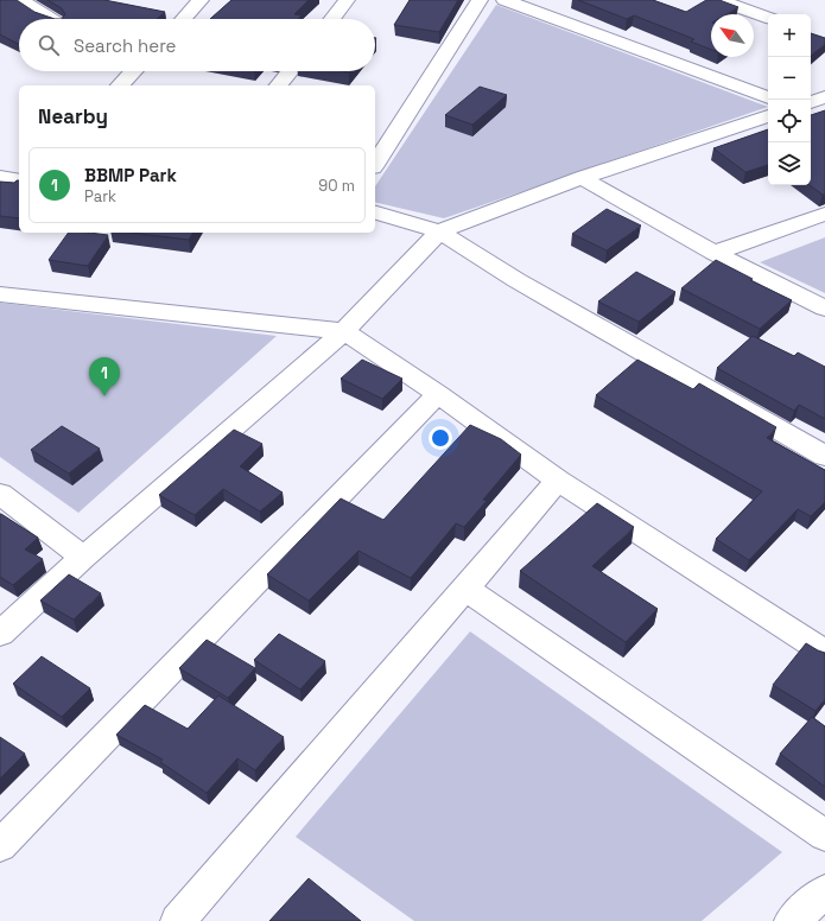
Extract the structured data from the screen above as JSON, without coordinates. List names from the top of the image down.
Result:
{
  "north": "top left",
  "page": {
    "map_buttons": ["+", "−"],
    "search": "Search here",
    "heading": "Nearby",
    "list": [
      {
        "mark": "1",
        "name": "BBMP Park",
        "note": "Park",
        "value": "90 m"
      }
    ],
    "pins": "1"
  }
}
